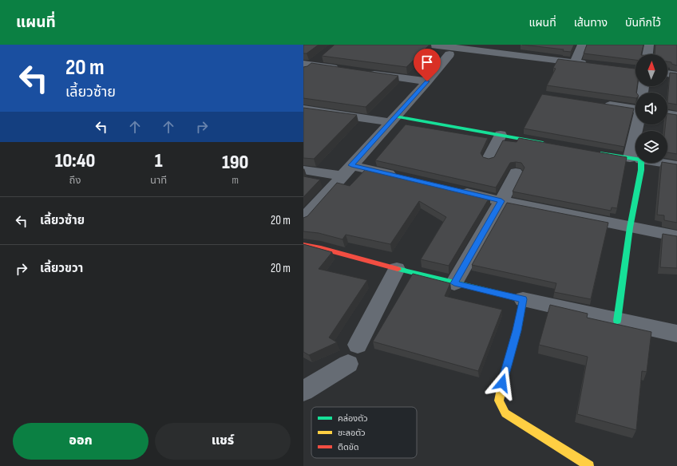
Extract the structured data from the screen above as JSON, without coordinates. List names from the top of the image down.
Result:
{
  "legend": ["คล่องตัว", "ชะลอตัว", "ติดขัด"],
  "north": "top",
  "page": {
    "header": "แผนที่",
    "nav": ["แผนที่", "เส้นทาง", "บันทึกไว้"],
    "turn": ["20 m", "เลี้ยวซ้าย"],
    "eta": [
      "10:40",
      "ถึง",
      "1",
      "นาที",
      "190",
      "m"
    ],
    "list": [
      {
        "name": "เลี้ยวซ้าย",
        "value": "20 m"
      },
      {
        "name": "เลี้ยวขวา",
        "value": "20 m"
      }
    ],
    "buttons": ["ออก", "แชร์"]
  }
}
